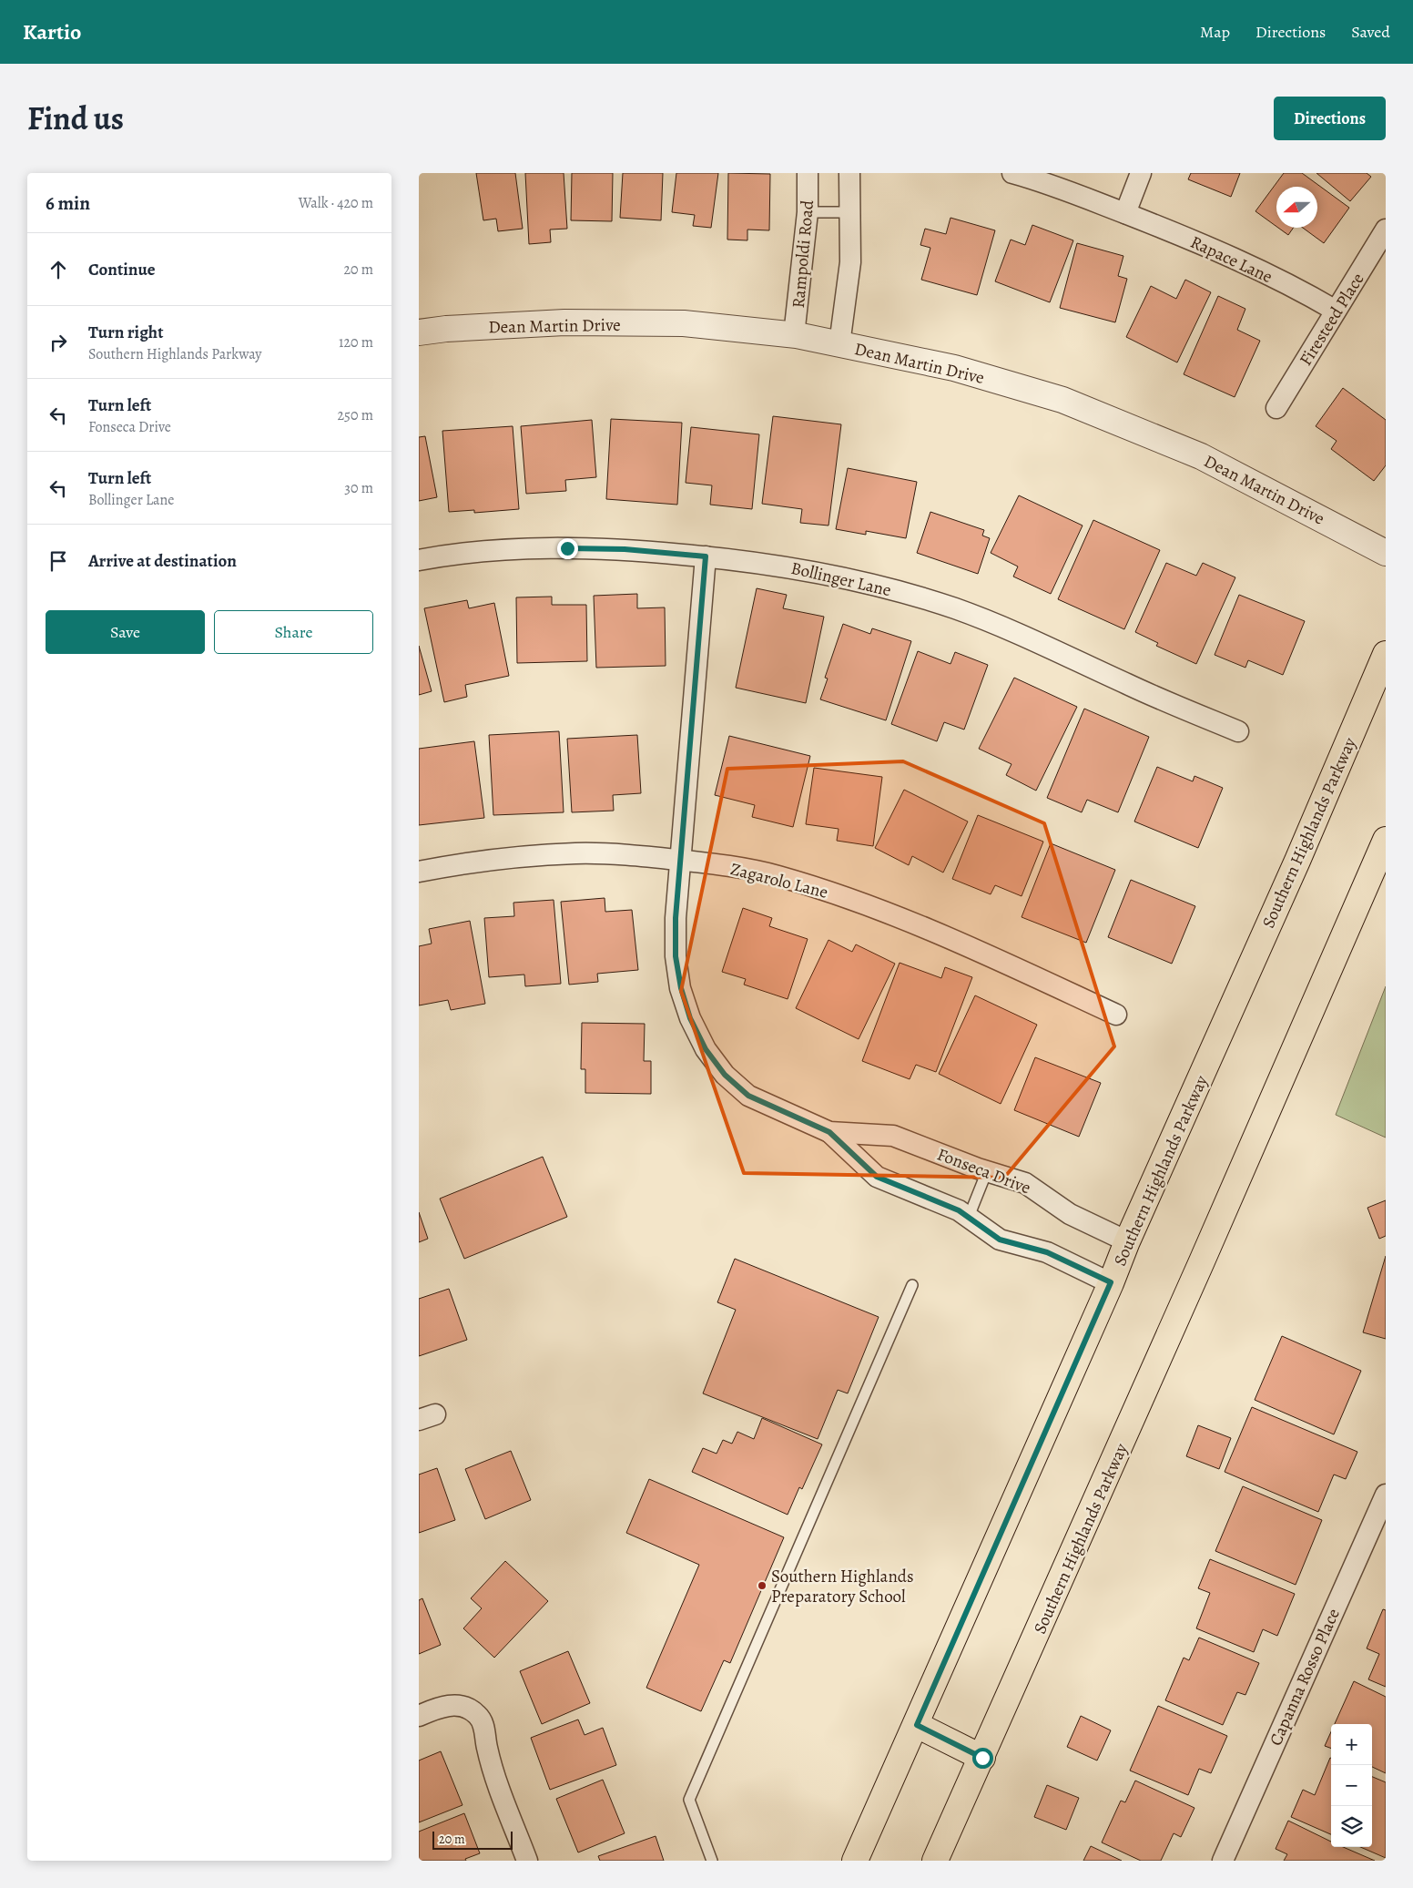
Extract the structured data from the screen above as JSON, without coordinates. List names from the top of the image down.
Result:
{
  "streets": {
    "main road": ["Southern Highlands Parkway"],
    "street": [
      "Rampoldi Road",
      "Rapace Lane",
      "Firesteed Place",
      "Dean Martin Drive",
      "Bollinger Lane",
      "Zagarolo Lane",
      "Fonseca Drive",
      "Capanna Rosso Place"
    ]
  },
  "crossings": [
    ["Rampoldi Road", "Dean Martin Drive"],
    ["Rapace Lane", "Firesteed Place"],
    ["Bollinger Lane", "Fonseca Drive"],
    ["Southern Highlands Parkway", "Fonseca Drive"],
    ["Zagarolo Lane", "Fonseca Drive"]
  ],
  "places": ["Southern Highlands Preparatory School"],
  "scale_bar": "20 m",
  "north": "left",
  "page": {
    "header": "Kartio",
    "nav": ["Map", "Directions", "Saved"],
    "title": "Find us",
    "buttons": [
      "Directions",
      ["Save", "Share"]
    ],
    "heading": ["6 min", "Walk · 420 m"],
    "list": [
      ["Continue", "20 m"],
      ["Turn right", "Southern Highlands Parkway", "120 m"],
      ["Turn left", "Fonseca Drive", "250 m"],
      ["Turn left", "Bollinger Lane", "30 m"],
      "Arrive at destination"
    ],
    "map_buttons": ["+", "−"],
    "scale": "20 m"
  }
}
